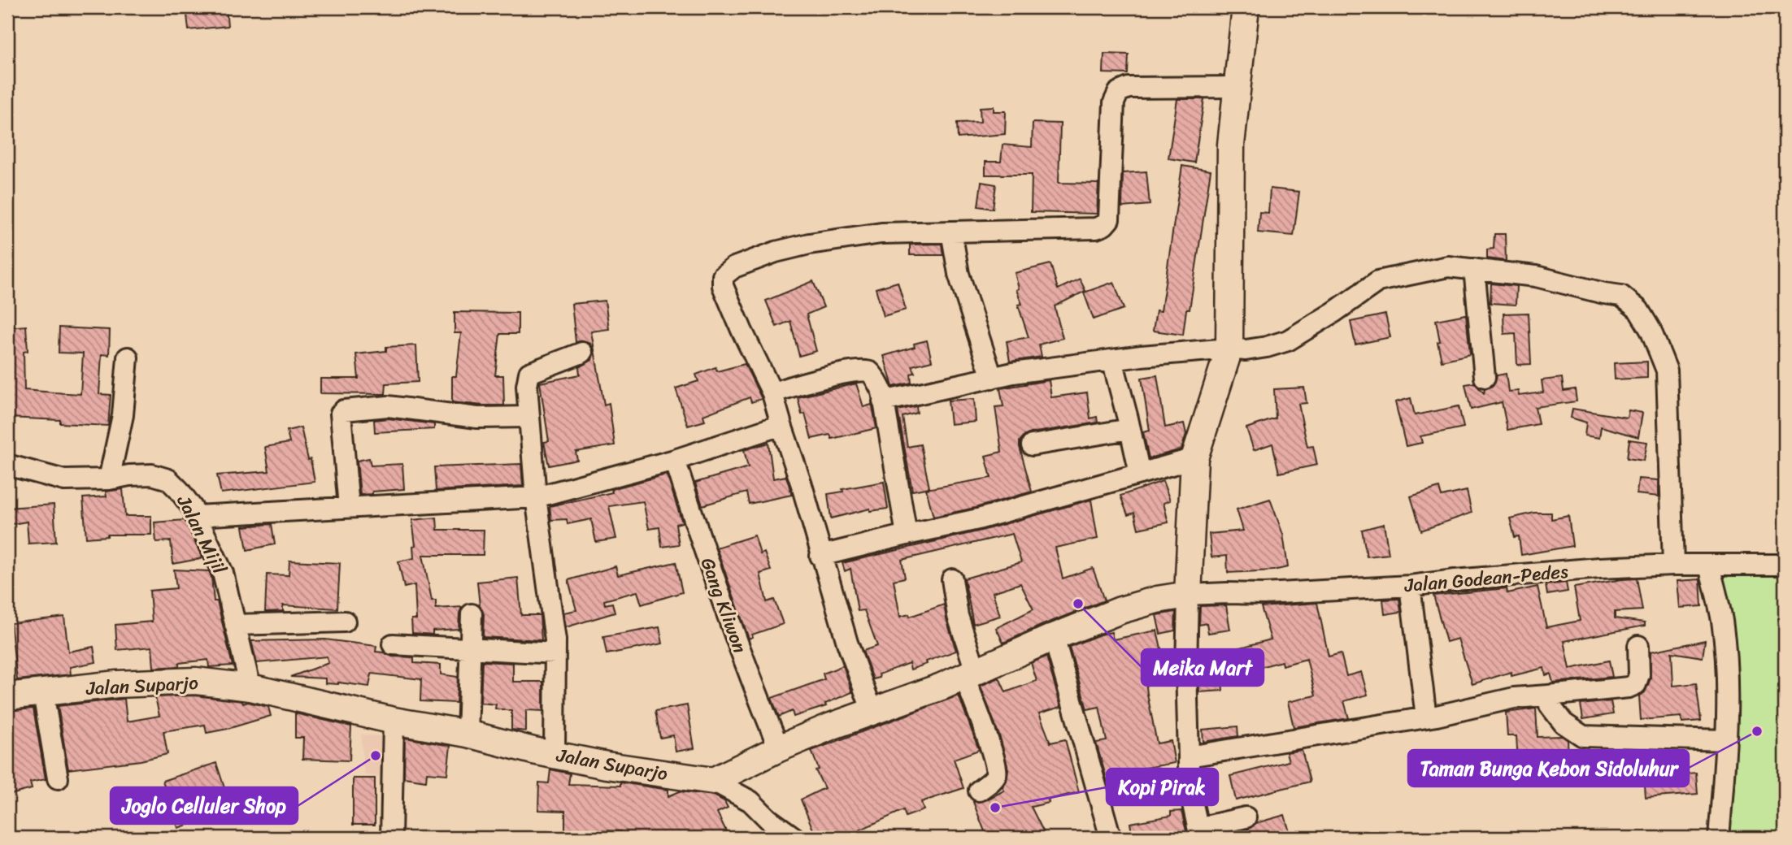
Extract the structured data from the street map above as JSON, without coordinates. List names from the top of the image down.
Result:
{
  "streets": {
    "main road": ["Jalan Suparjo"],
    "street": ["Jalan Mijil", "Jalan Godean-Pedes", "Gang Kliwon"]
  },
  "crossings": [
    ["Jalan Mijil", "Jalan Suparjo"]
  ],
  "places": [
    "Meika Mart",
    "Taman Bunga Kebon Sidoluhur",
    "Joglo Celluler Shop",
    "Kopi Pirak"
  ]
}
